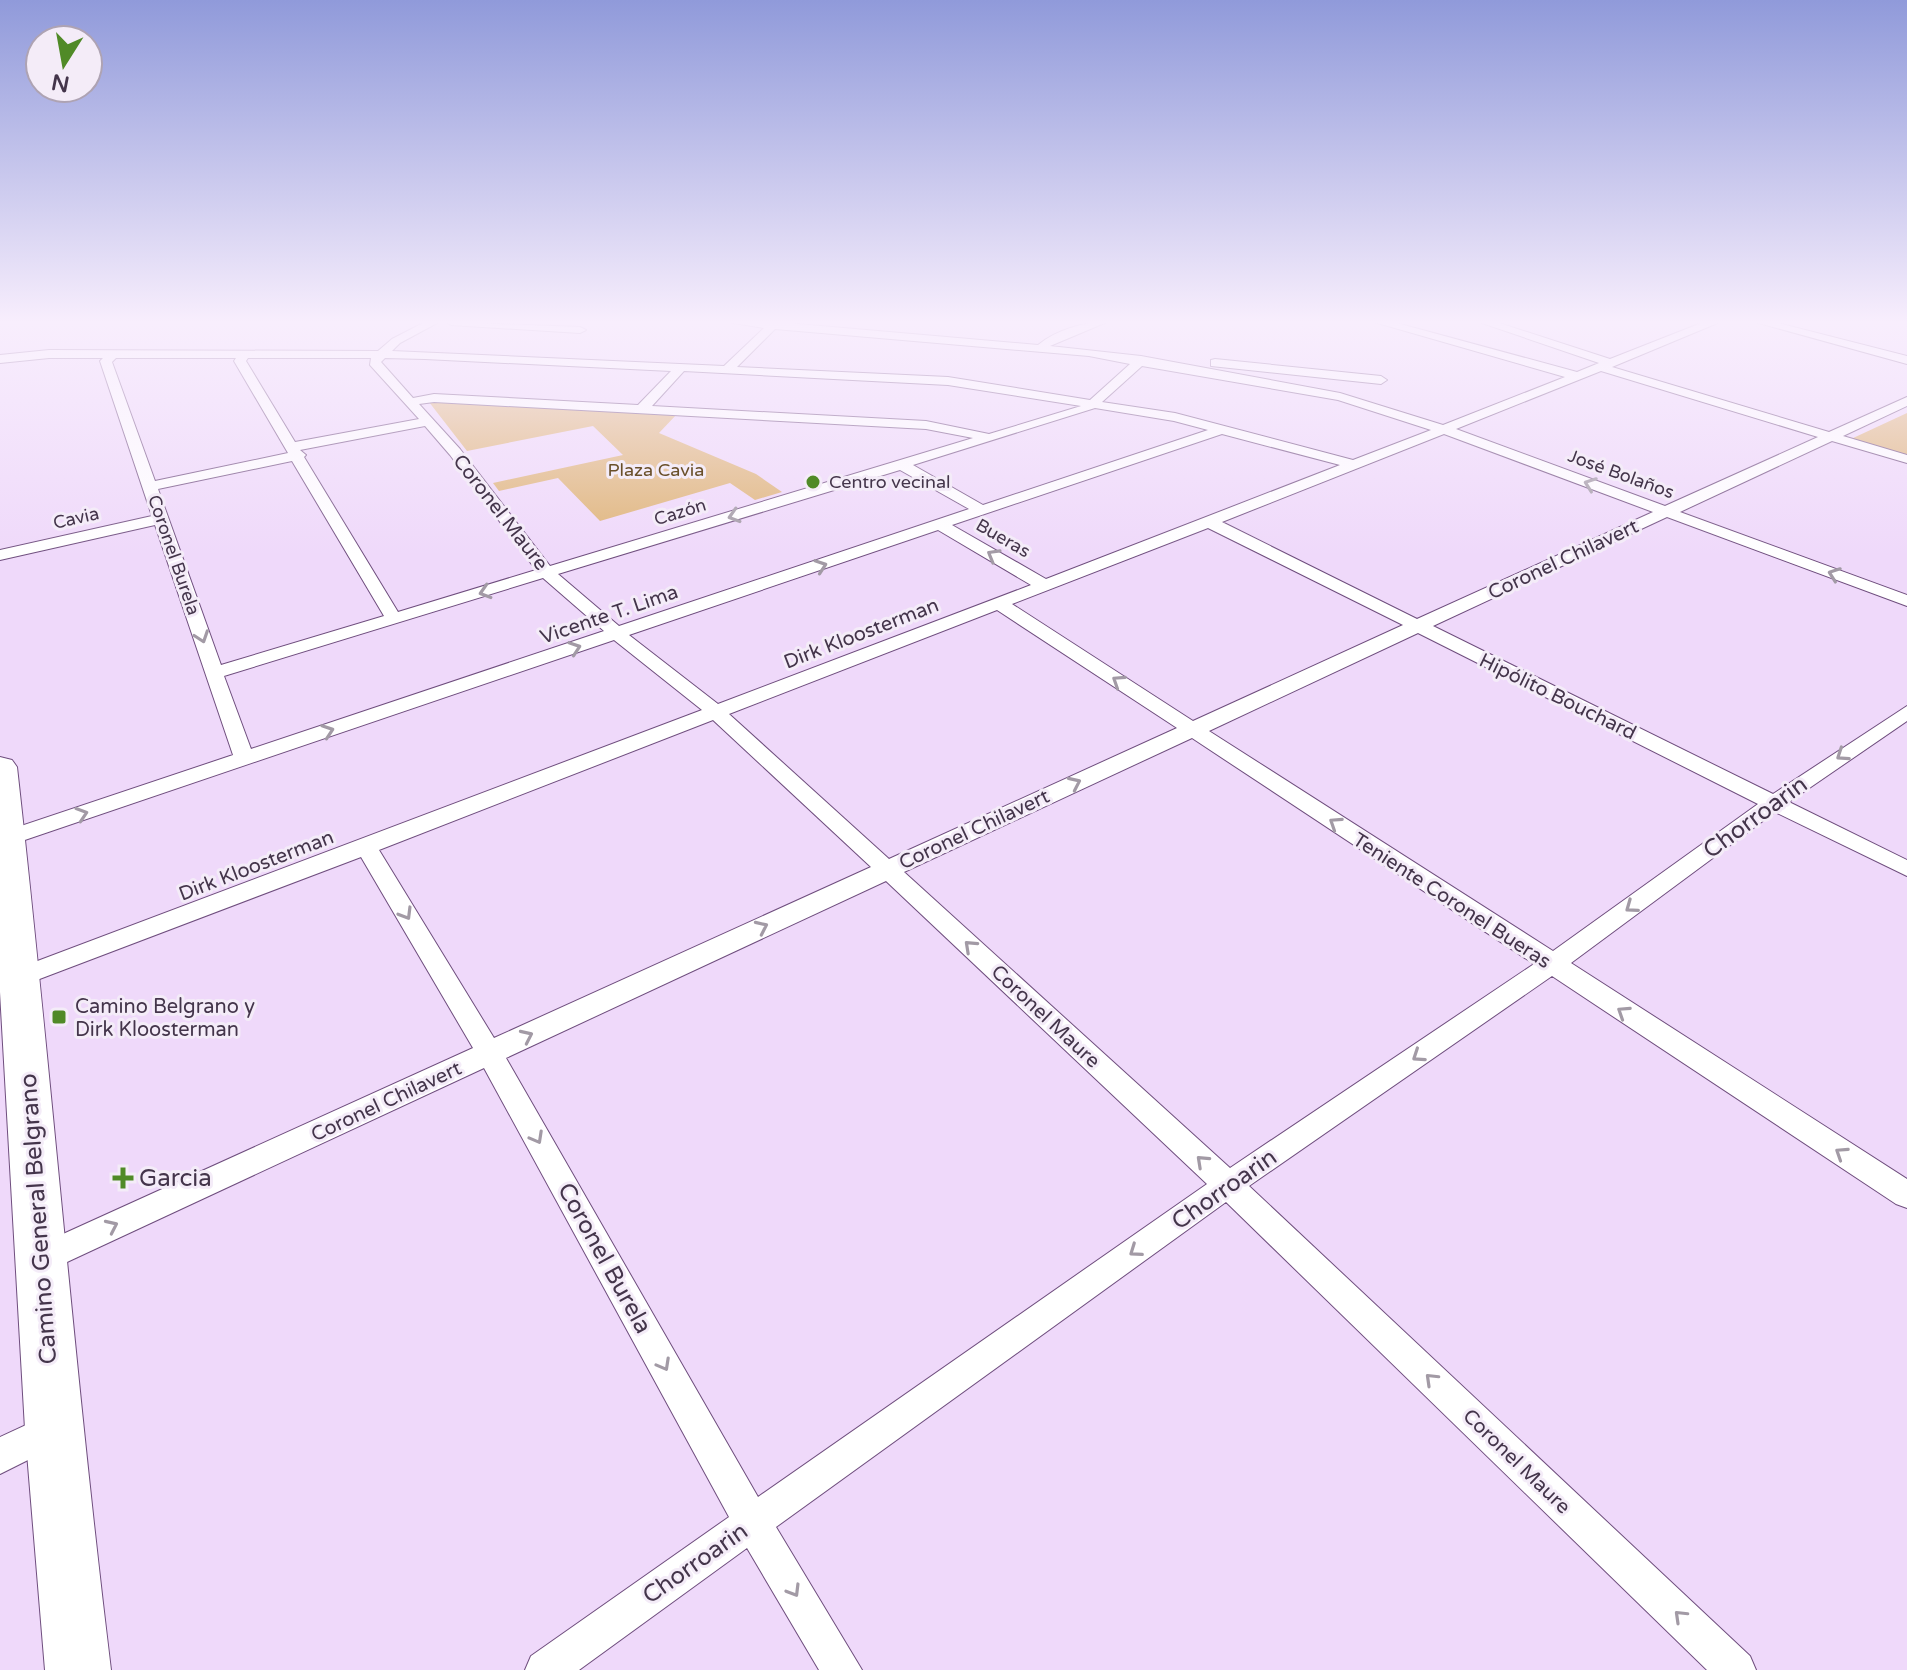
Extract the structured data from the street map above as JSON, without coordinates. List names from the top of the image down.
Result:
{
  "streets": {
    "main road": ["Camino General Belgrano"],
    "street": [
      "José Bolaños",
      "Coronel Maure",
      "Cazón",
      "Cavia",
      "Bueras",
      "Coronel Burela",
      "Coronel Chilavert",
      "Vicente T. Lima",
      "Dirk Kloosterman",
      "Hipólito Bouchard",
      "Chorroarin",
      "Teniente Coronel Bueras"
    ]
  },
  "crossings": [
    ["José Bolaños", "Coronel Chilavert"],
    ["José Bolaños", "Dirk Kloosterman"],
    ["Coronel Maure", "Cazón"],
    ["Coronel Maure", "Coronel Chilavert"],
    ["Coronel Maure", "Vicente T. Lima"],
    ["Coronel Maure", "Dirk Kloosterman"],
    ["Coronel Maure", "Chorroarin"],
    ["Cazón", "Bueras"],
    ["Cazón", "Coronel Burela"],
    ["Cavia", "Coronel Burela"],
    ["Bueras", "Vicente T. Lima"],
    ["Bueras", "Dirk Kloosterman"],
    ["Coronel Burela", "Coronel Chilavert"],
    ["Coronel Burela", "Vicente T. Lima"],
    ["Coronel Burela", "Dirk Kloosterman"],
    ["Coronel Burela", "Chorroarin"],
    ["Coronel Chilavert", "Hipólito Bouchard"],
    ["Coronel Chilavert", "Teniente Coronel Bueras"],
    ["Coronel Chilavert", "Camino General Belgrano"],
    ["Vicente T. Lima", "Camino General Belgrano"],
    ["Dirk Kloosterman", "Hipólito Bouchard"],
    ["Dirk Kloosterman", "Teniente Coronel Bueras"],
    ["Dirk Kloosterman", "Camino General Belgrano"],
    ["Hipólito Bouchard", "Chorroarin"],
    ["Chorroarin", "Teniente Coronel Bueras"]
  ],
  "one_way": [
    "Coronel Maure",
    "Coronel Burela",
    "Coronel Chilavert",
    "Vicente T. Lima",
    "Chorroarin",
    "Teniente Coronel Bueras"
  ],
  "parks": ["Plaza Cavia"],
  "places": {
    "other": ["Centro vecinal"],
    "transit": ["Camino Belgrano y Dirk Kloosterman"],
    "health": ["Garcia"]
  },
  "north": "bottom"
}
